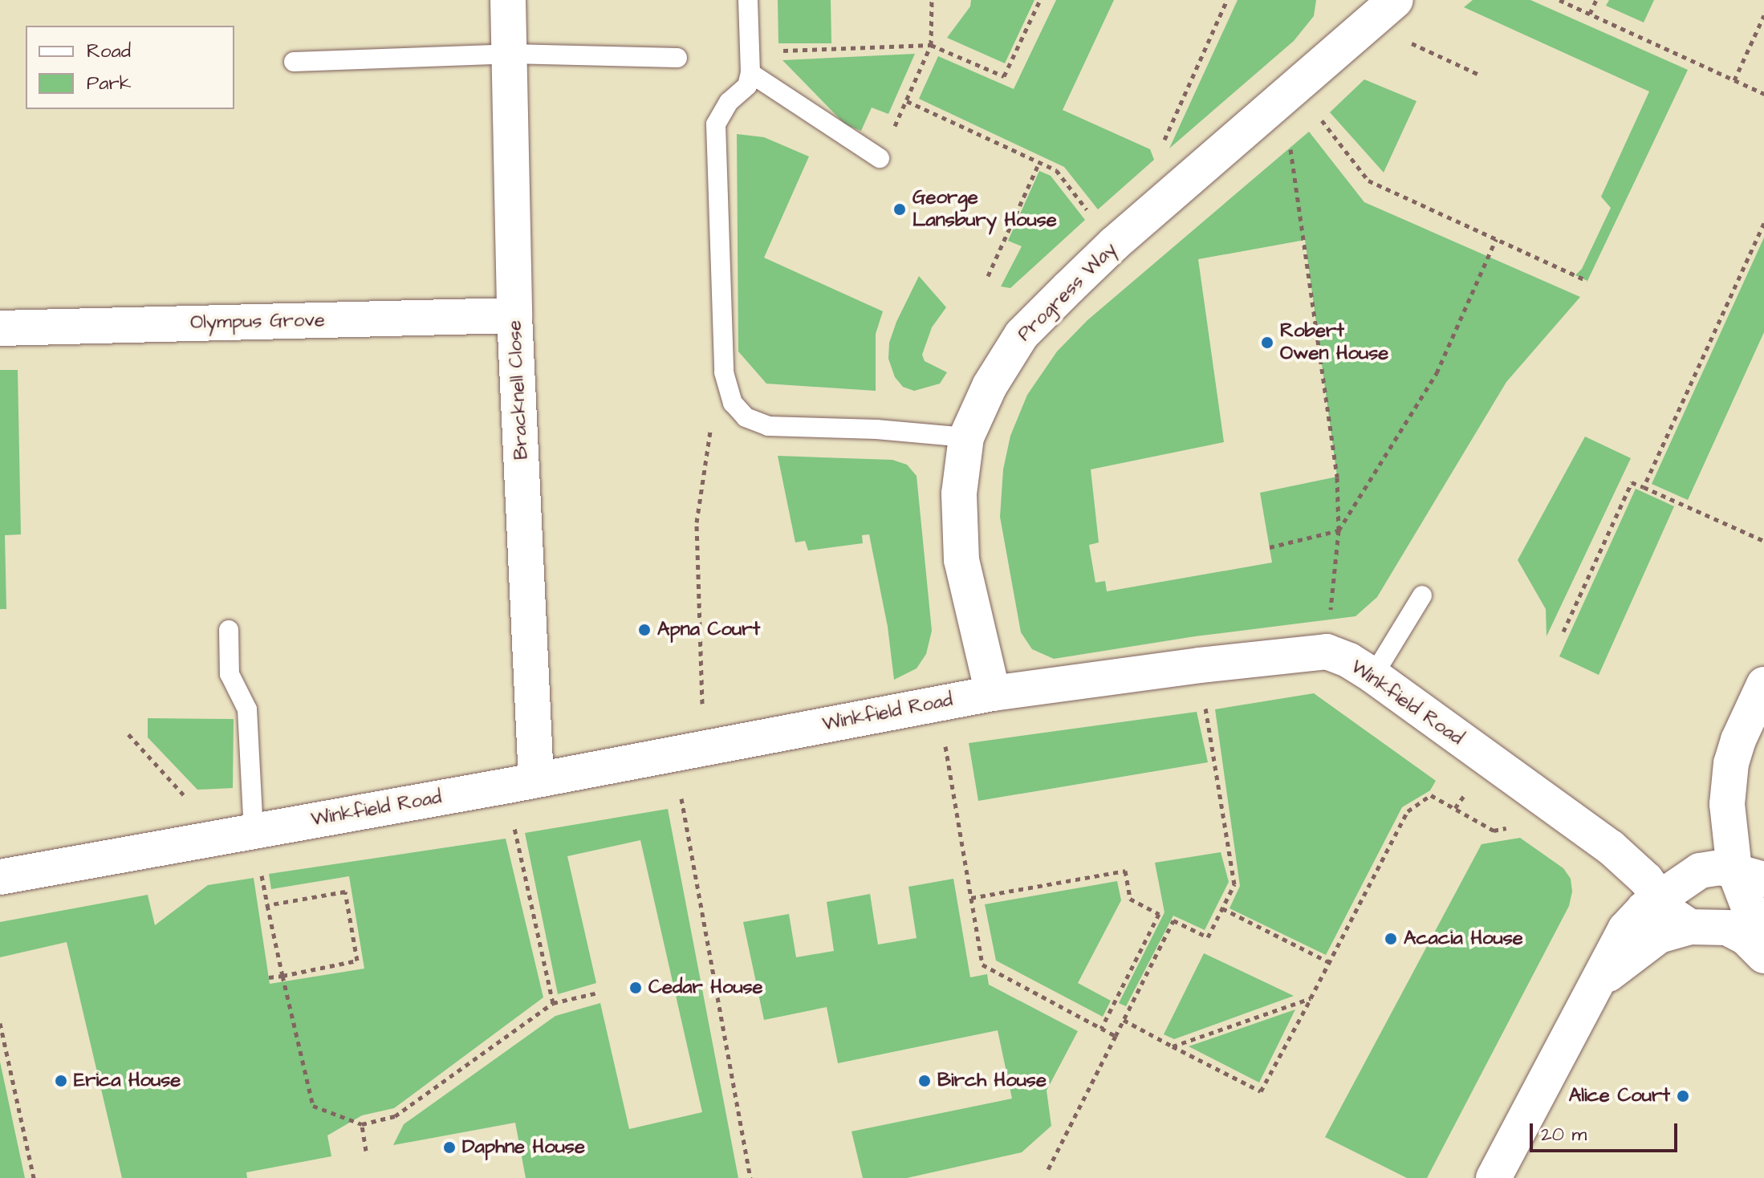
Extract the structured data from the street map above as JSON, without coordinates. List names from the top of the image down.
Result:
{
  "streets": {
    "street": [
      "Progress Way",
      "Olympus Grove",
      "Bracknell Close",
      "Winkfield Road"
    ]
  },
  "crossings": [
    ["Progress Way", "Winkfield Road"],
    ["Olympus Grove", "Bracknell Close"],
    ["Bracknell Close", "Winkfield Road"]
  ],
  "places": [
    "George Lansbury House",
    "Robert Owen House",
    "Apna Court",
    "Acacia House",
    "Cedar House",
    "Erica House",
    "Birch House",
    "Alice Court",
    "Daphne House"
  ],
  "legend": ["Road", "Park"],
  "scale_bar": "20 m"
}
